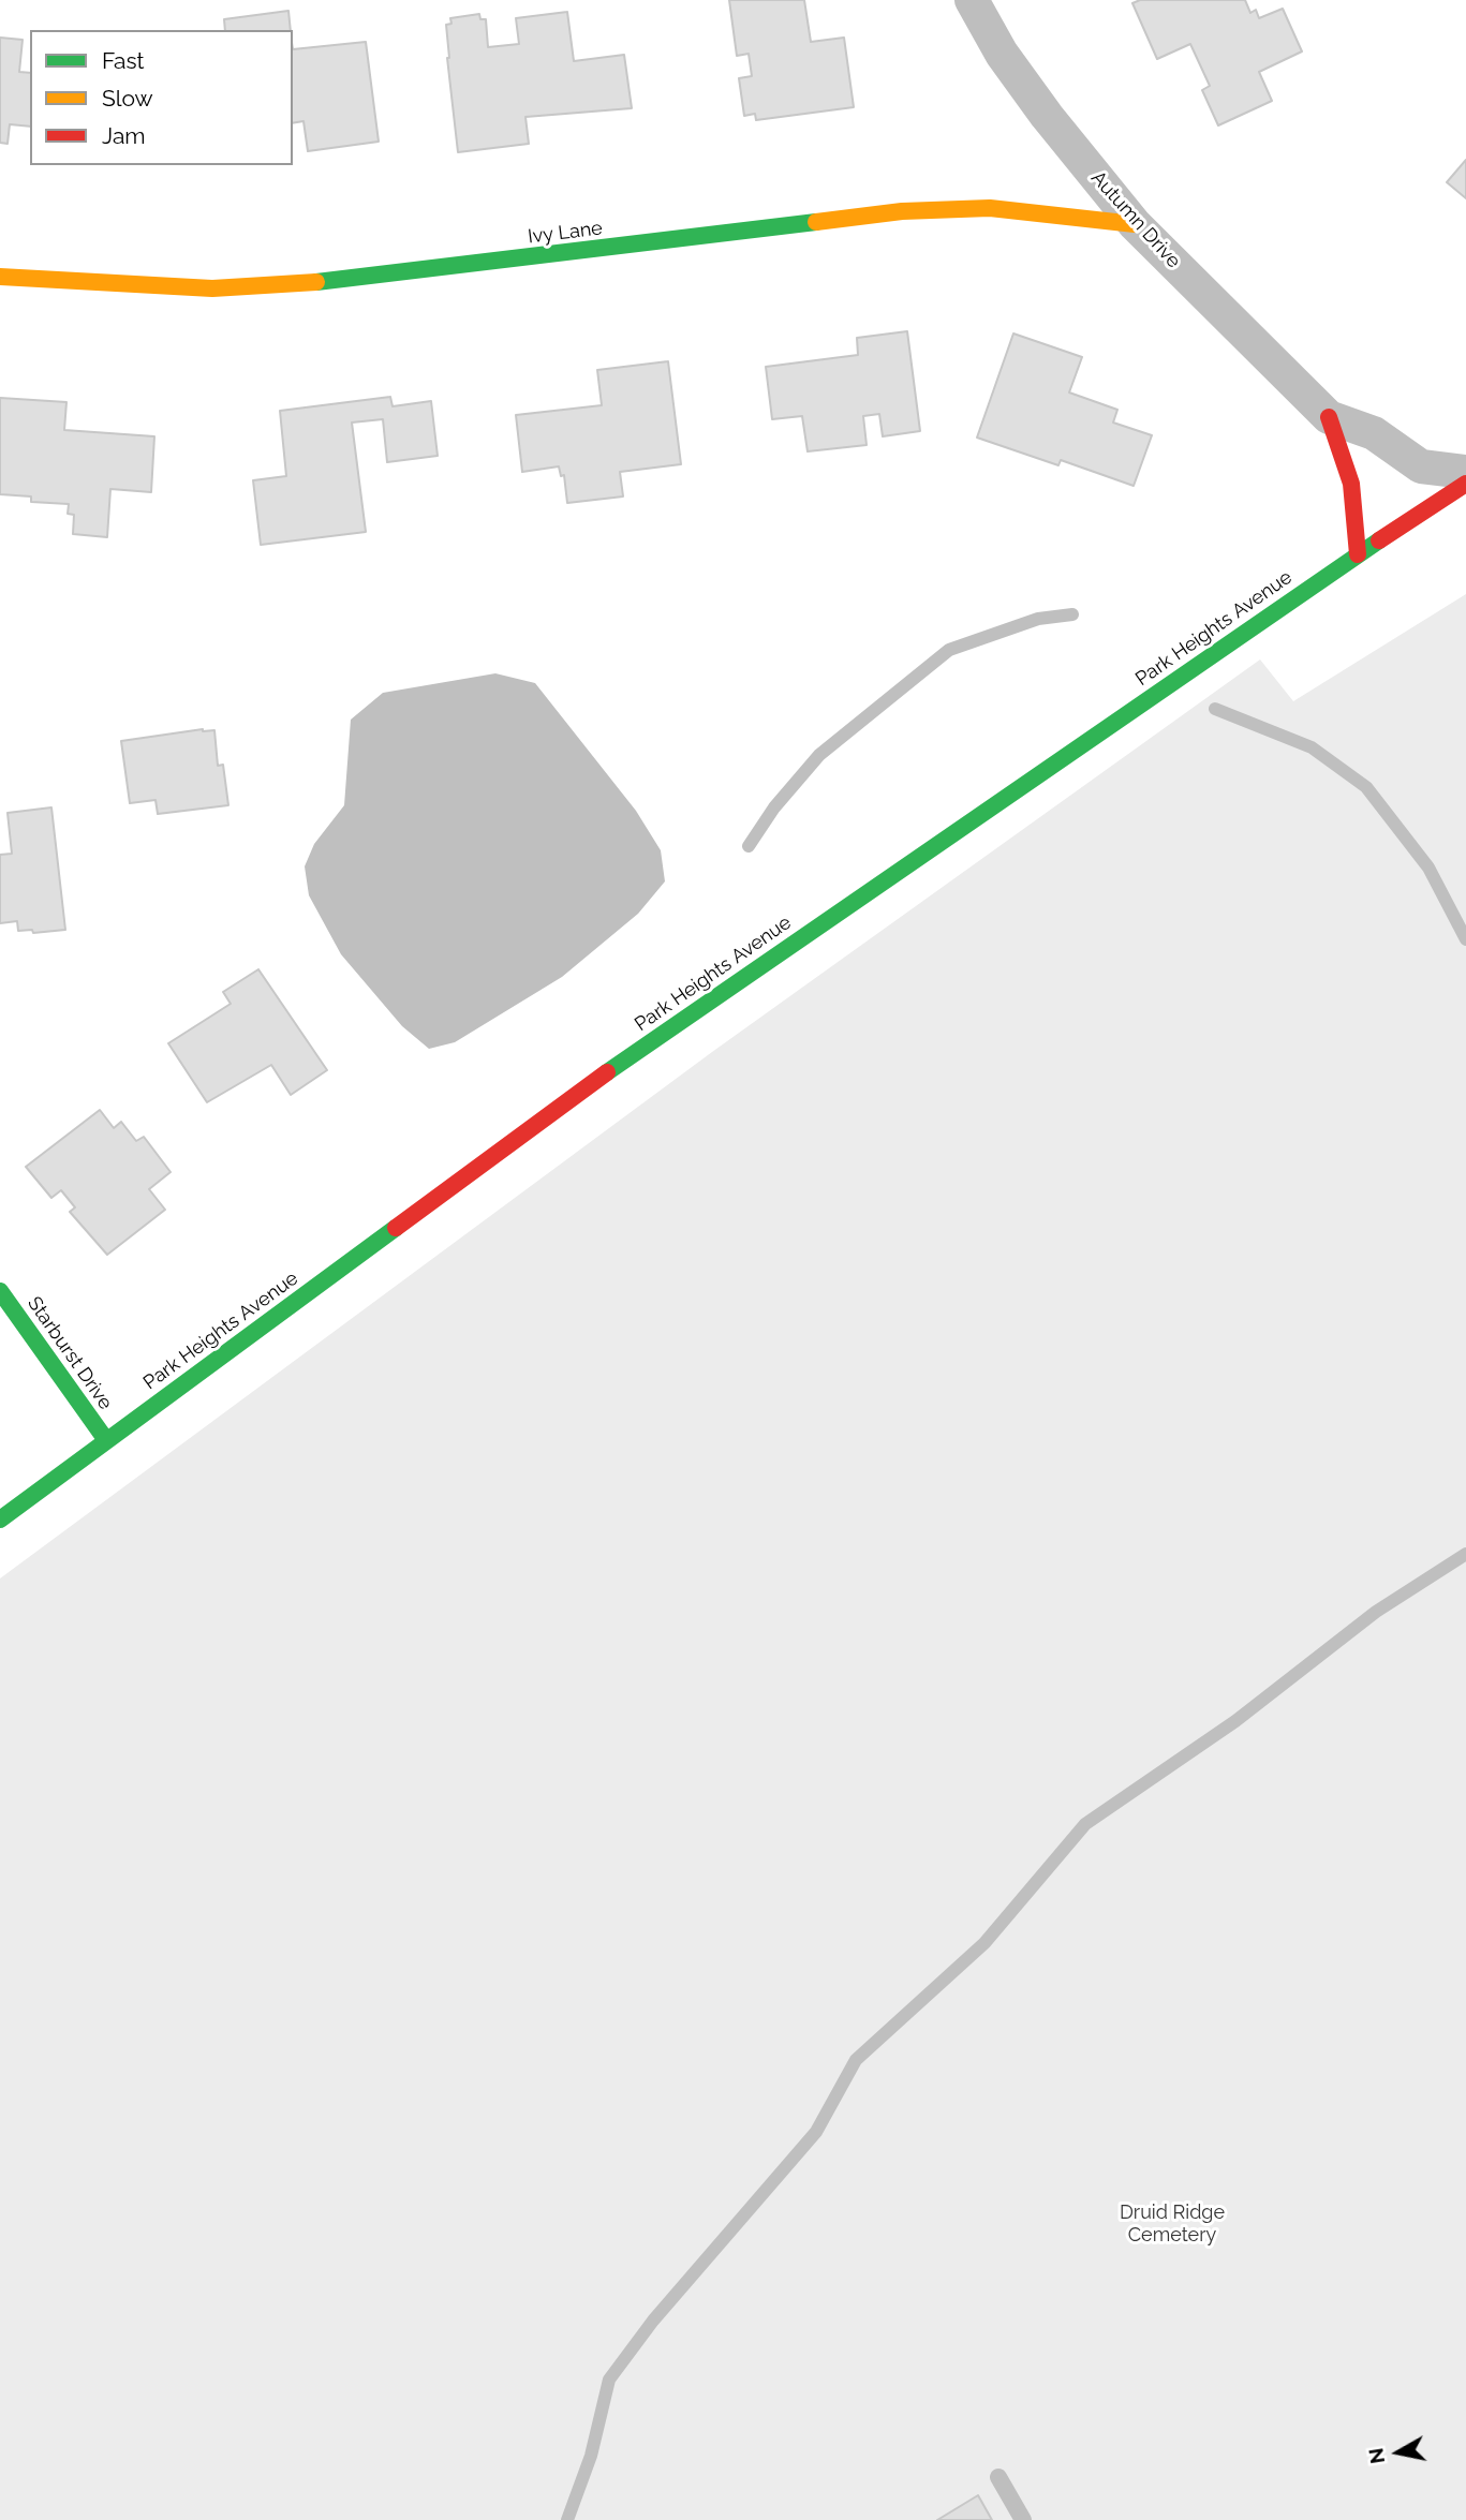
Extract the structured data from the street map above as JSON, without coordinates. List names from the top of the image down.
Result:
{
  "streets": {
    "main road": [
      "Autumn Drive",
      "Ivy Lane",
      "Park Heights Avenue",
      "Starburst Drive"
    ]
  },
  "crossings": [
    ["Autumn Drive", "Ivy Lane"],
    ["Autumn Drive", "Park Heights Avenue"],
    ["Park Heights Avenue", "Starburst Drive"]
  ],
  "parks": ["Druid Ridge Cemetery"],
  "legend": ["Fast", "Slow", "Jam"],
  "north": "left"
}
